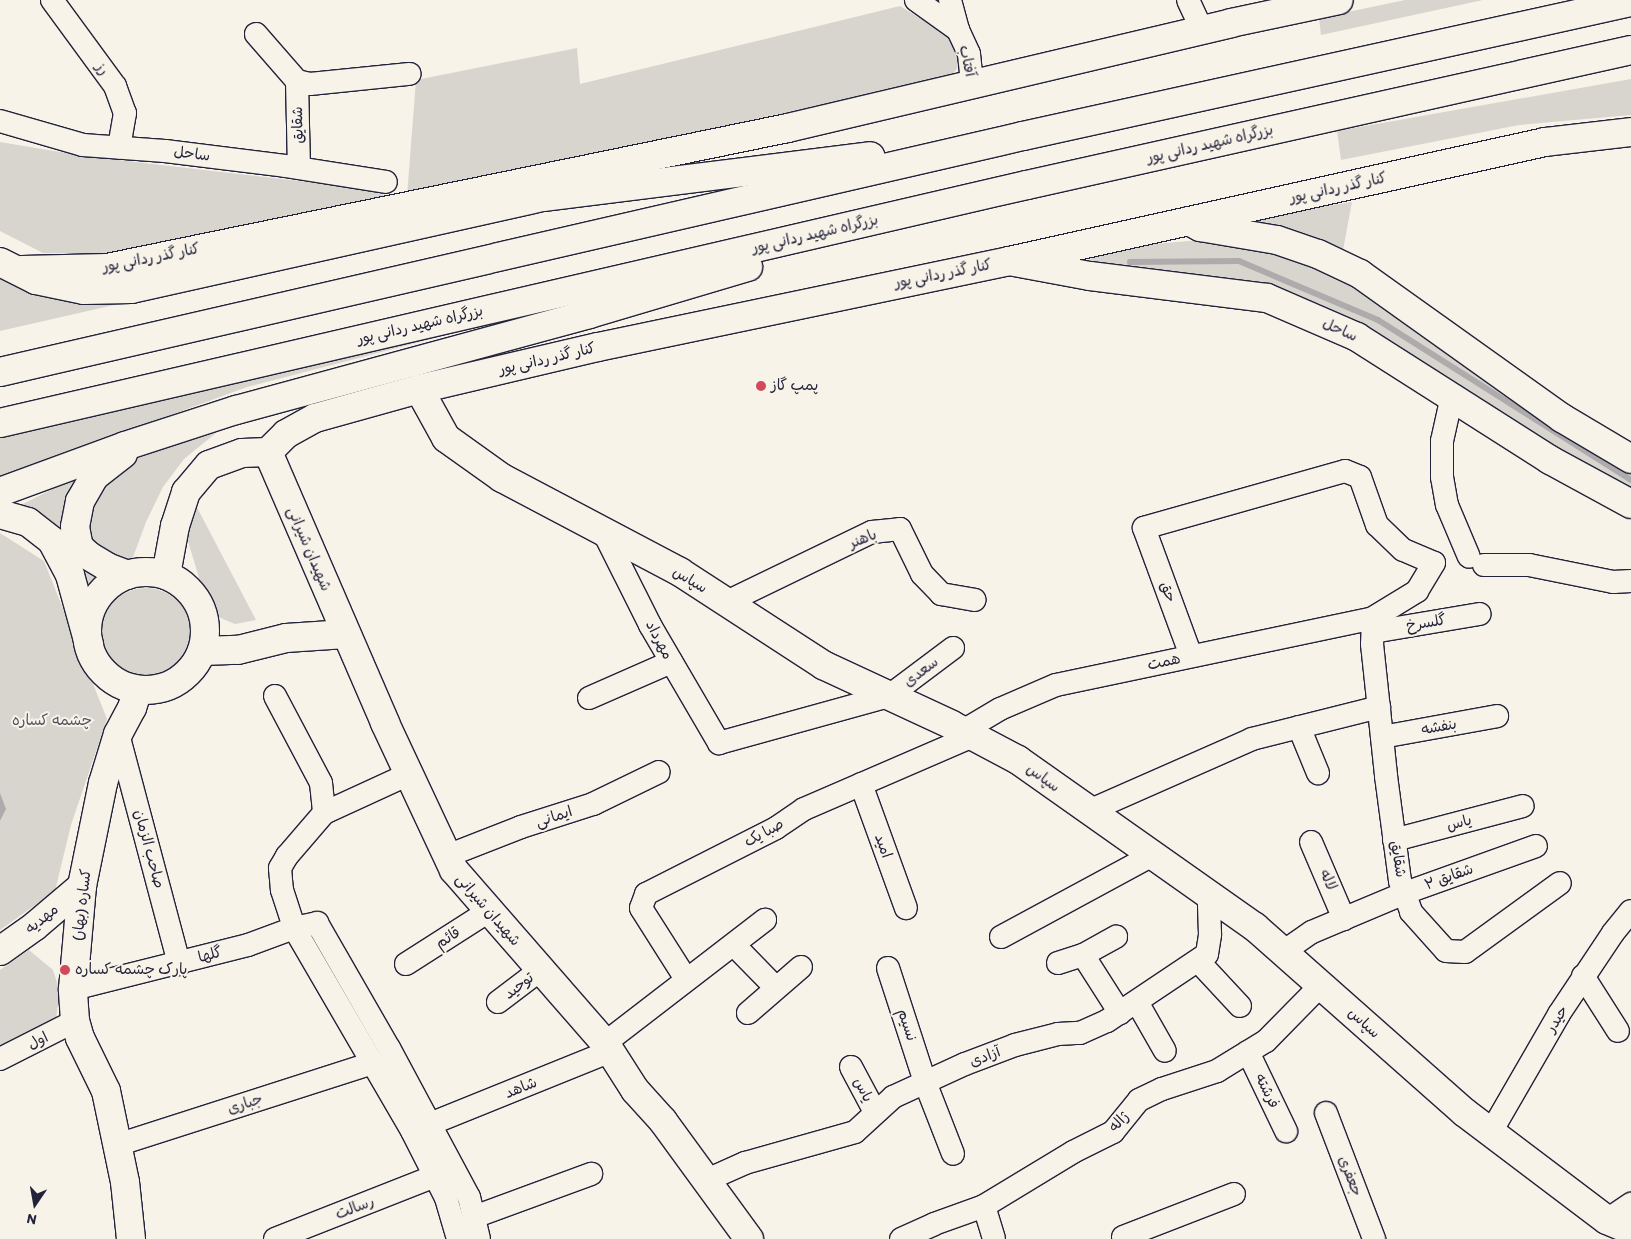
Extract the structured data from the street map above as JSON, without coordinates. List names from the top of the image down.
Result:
{
  "streets": {
    "main road": [
      "بزرگراه شهید ردانی پور",
      "ساحل",
      "کنار گذر ردانی پور",
      "شهیدان شیرانی",
      "سپاس",
      "کساره (بهار)",
      "مهدیه"
    ],
    "street": [
      "آفتاب",
      "رز",
      "شقایق",
      "باهنر",
      "حق",
      "گلسرخ",
      "مهرداد",
      "همت",
      "سعدی",
      "بنفشه",
      "ایمانی",
      "یاس",
      "صبا یک",
      "امید",
      "صاحب الزمان",
      "شقایق ۲",
      "لاله",
      "قائم",
      "گلها",
      "توحید",
      "حیدر",
      "نسیم",
      "اول",
      "آزادی",
      "شاهد",
      "فرشته",
      "جباری",
      "ژاله",
      "جعفری",
      "رسالت"
    ]
  },
  "crossings": [
    ["آفتاب", "کنار گذر ردانی پور"],
    ["رز", "ساحل"],
    ["شقایق", "ساحل"],
    ["شقایق", "حق"],
    ["شقایق", "گلسرخ"],
    ["شقایق", "همت"],
    ["شقایق", "بنفشه"],
    ["شقایق", "یاس"],
    ["شقایق", "شقایق ۲"],
    ["ساحل", "کنار گذر ردانی پور"],
    ["کنار گذر ردانی پور", "شهیدان شیرانی"],
    ["کنار گذر ردانی پور", "سپاس"],
    ["باهنر", "سپاس"],
    ["شهیدان شیرانی", "ایمانی"],
    ["شهیدان شیرانی", "قائم"],
    ["شهیدان شیرانی", "توحید"],
    ["شهیدان شیرانی", "آزادی"],
    ["شهیدان شیرانی", "شاهد"],
    ["سپاس", "مهرداد"],
    ["سپاس", "همت"],
    ["سپاس", "سعدی"],
    ["سپاس", "صبا یک"],
    ["سپاس", "شقایق ۲"],
    ["سپاس", "حیدر"],
    ["سپاس", "ژاله"],
    ["حق", "گلسرخ"],
    ["حق", "همت"],
    ["گلسرخ", "همت"],
    ["مهرداد", "سعدی"],
    ["همت", "صبا یک"],
    ["یاس", "آزادی"],
    ["صبا یک", "امید"],
    ["صاحب الزمان", "کساره (بهار)"],
    ["صاحب الزمان", "گلها"],
    ["شقایق ۲", "لاله"],
    ["کساره (بهار)", "مهدیه"],
    ["کساره (بهار)", "گلها"],
    ["کساره (بهار)", "اول"],
    ["کساره (بهار)", "جباری"],
    ["گلها", "شاهد"],
    ["نسیم", "آزادی"],
    ["فرشته", "ژاله"]
  ],
  "parks": ["چشمه کساره"],
  "places": ["پمپ گاز", "پارک چشمه کساره"],
  "north": "bottom"
}
